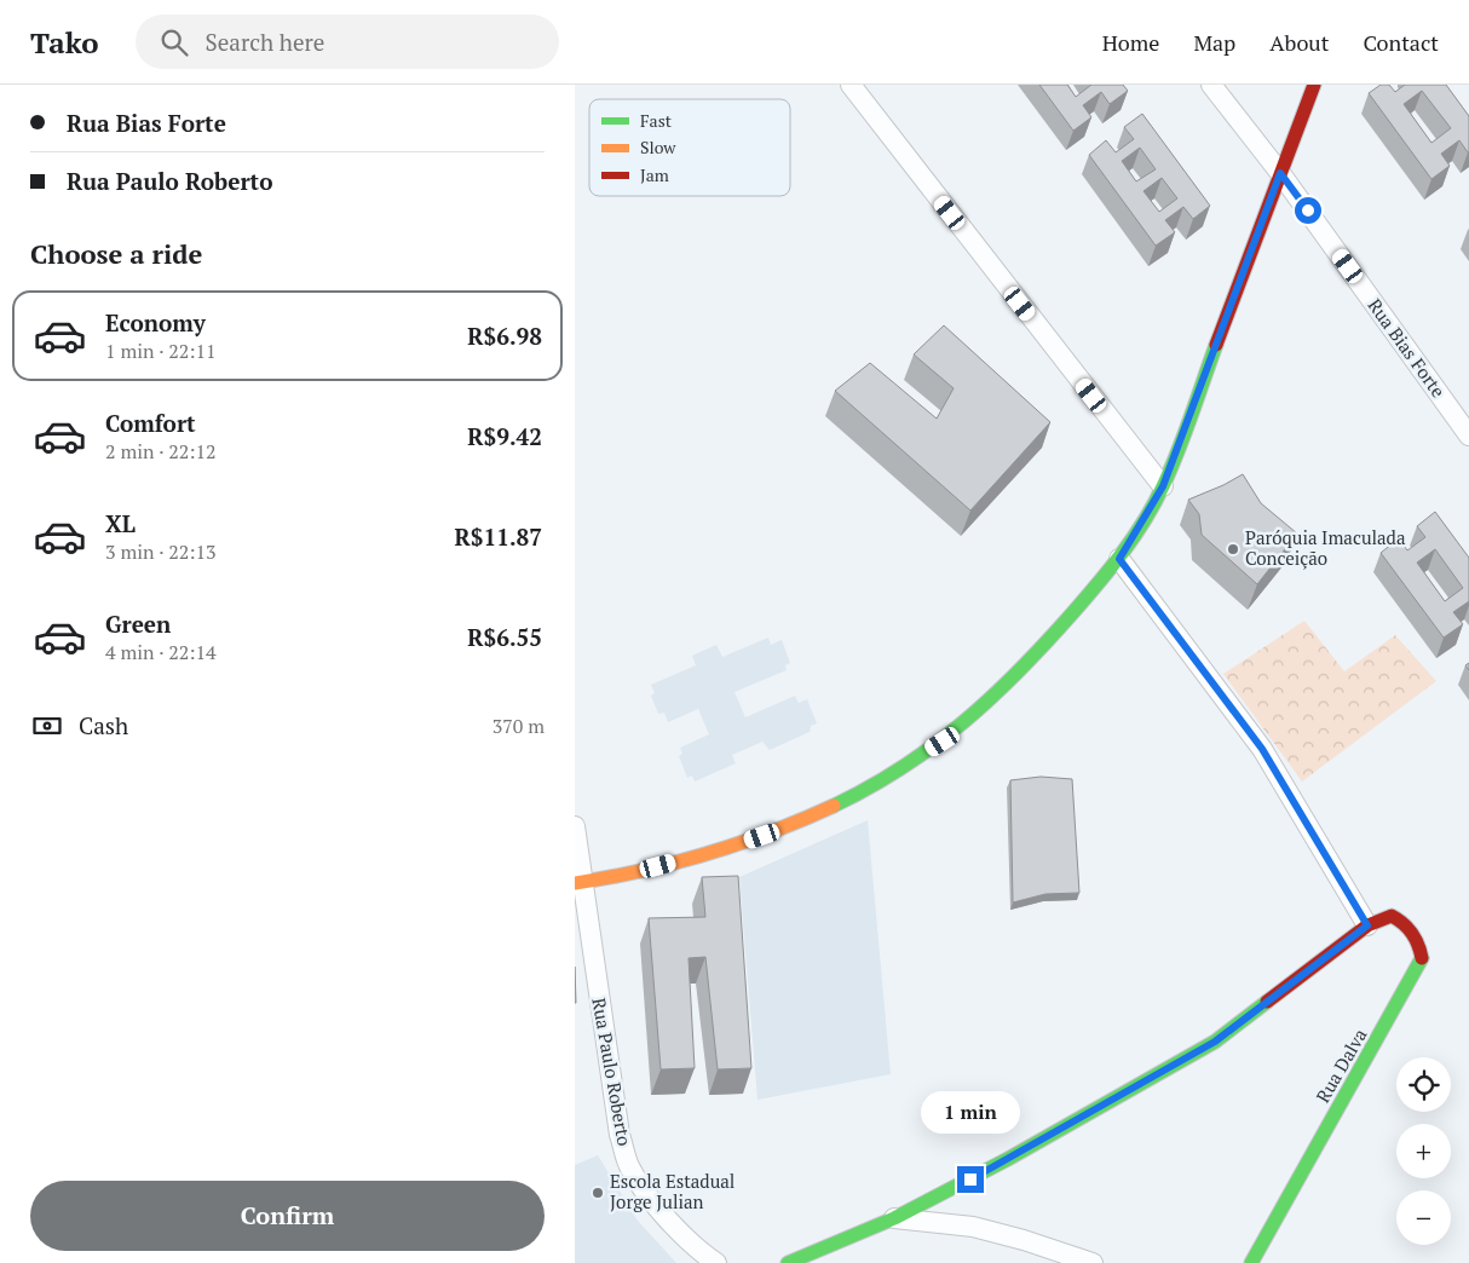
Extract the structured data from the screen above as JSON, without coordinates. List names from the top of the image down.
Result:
{
  "streets": {
    "street": ["Rua Bias Forte", "Rua Dalva", "Rua Paulo Roberto"]
  },
  "places": ["Paróquia Imaculada Conceição", "Escola Estadual Jorge Julian"],
  "legend": ["Fast", "Slow", "Jam"],
  "page": {
    "header": "Tako",
    "search": "Search here",
    "nav": [
      "Home",
      "Map",
      "About",
      "Contact"
    ],
    "banner": ["Rua Bias Forte", "Rua Paulo Roberto"],
    "heading": "Choose a ride",
    "list": [
      {
        "name": "Economy",
        "note": "1 min · 22:11",
        "value": "R$6.98"
      },
      {
        "name": "Comfort",
        "note": "2 min · 22:12",
        "value": "R$9.42"
      },
      {
        "name": "XL",
        "note": "3 min · 22:13",
        "value": "R$11.87"
      },
      {
        "name": "Green",
        "note": "4 min · 22:14",
        "value": "R$6.55"
      }
    ],
    "pay": ["Cash", "370 m"],
    "map_buttons": ["+", "−"],
    "bubble": "1 min",
    "buttons": "Confirm"
  }
}
